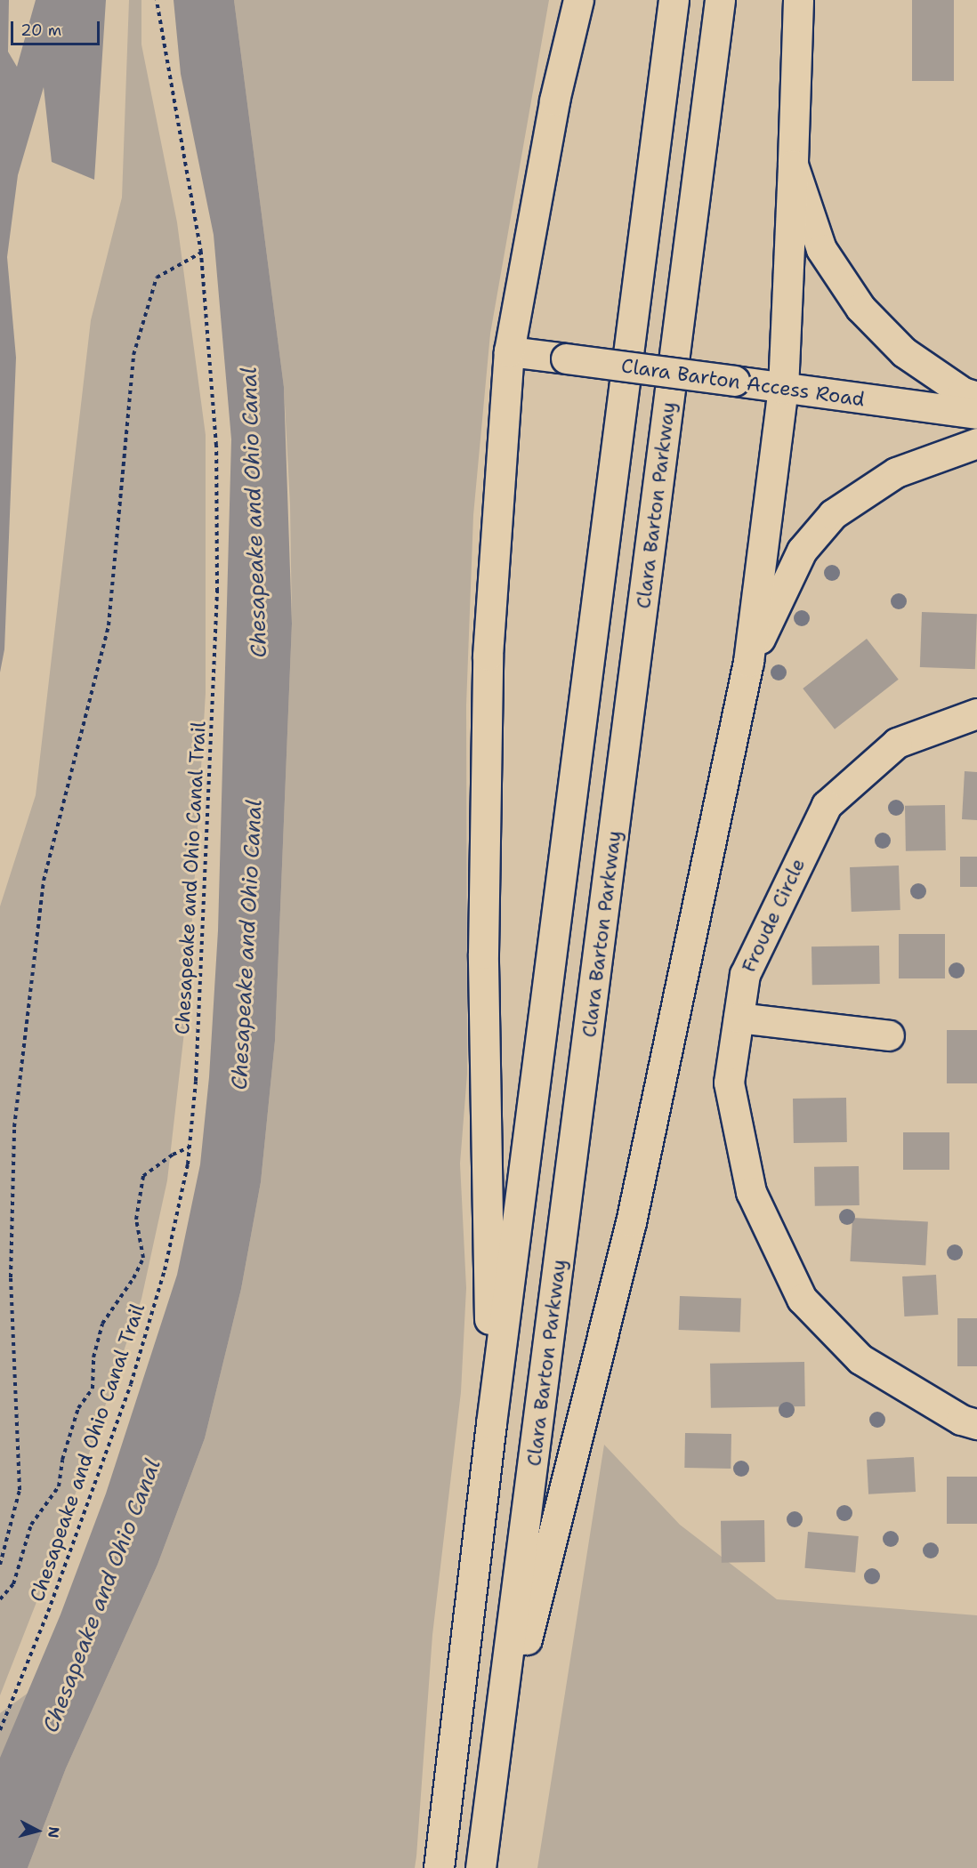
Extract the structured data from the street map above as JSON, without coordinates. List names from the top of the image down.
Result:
{
  "streets": {
    "main road": ["Clara Barton Access Road", "Clara Barton Parkway", "Froude Circle"],
    "path": ["Chesapeake and Ohio Canal Trail"]
  },
  "water": ["Chesapeake and Ohio Canal"],
  "scale_bar": "20 m",
  "north": "right"
}
